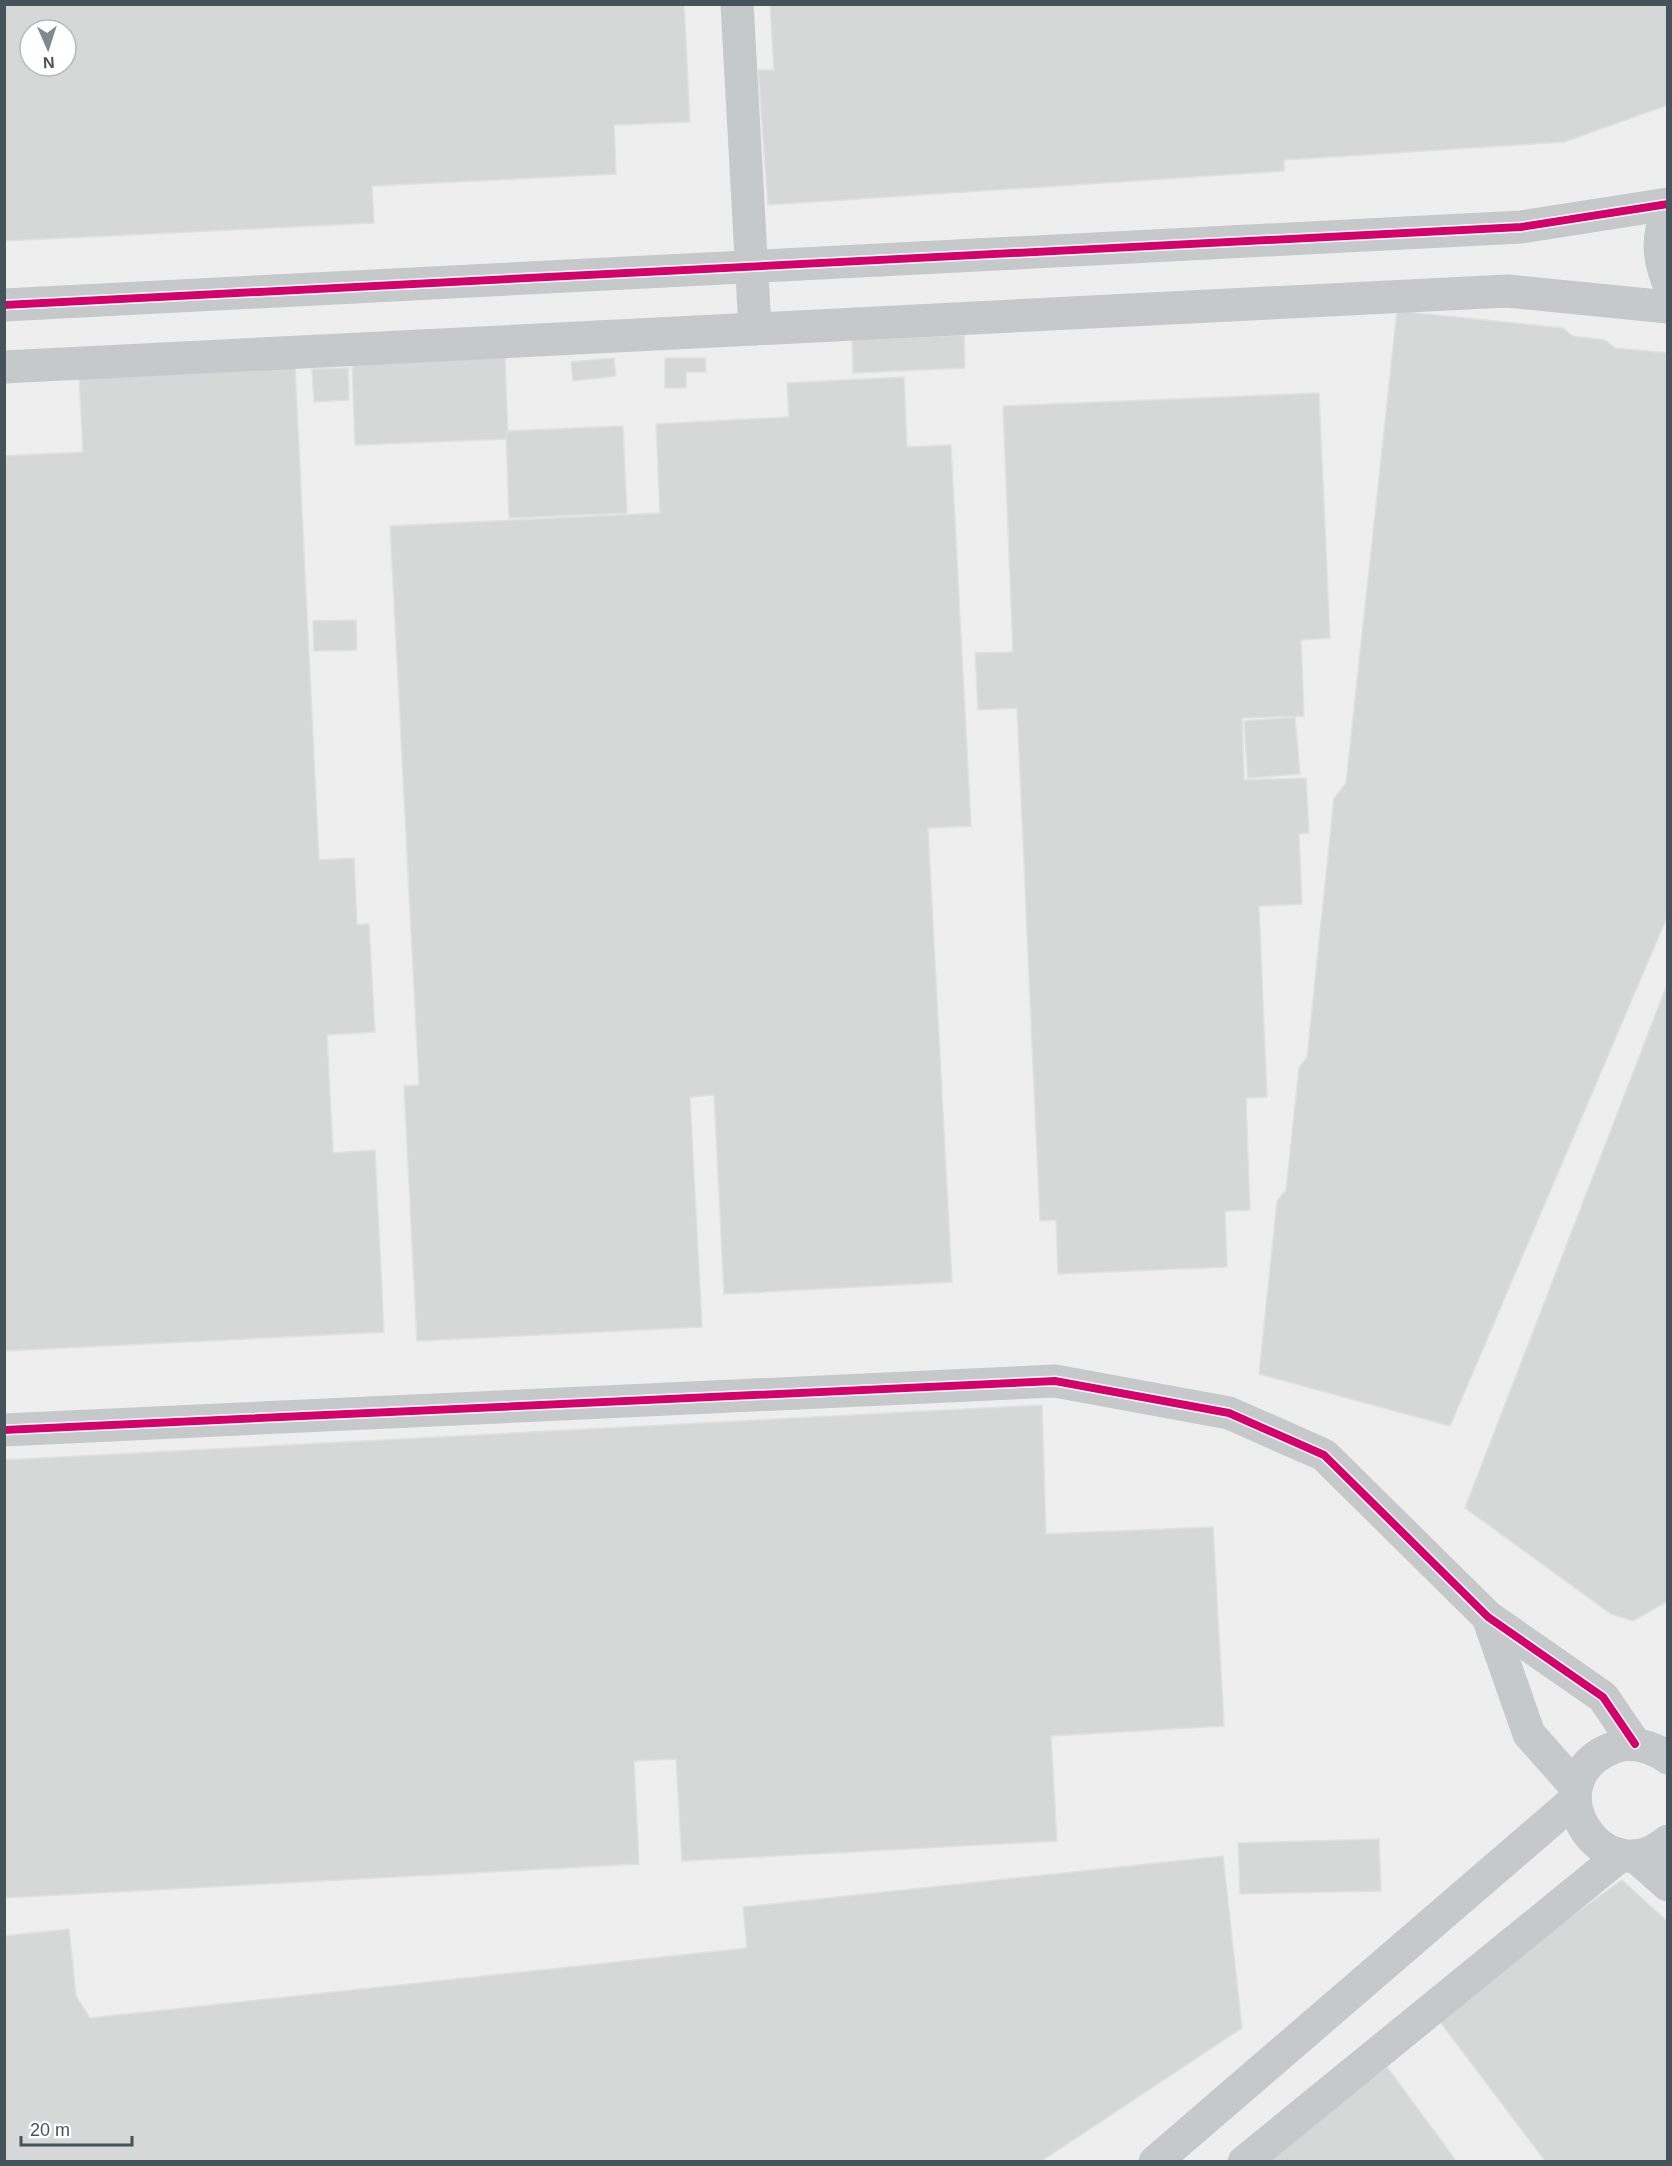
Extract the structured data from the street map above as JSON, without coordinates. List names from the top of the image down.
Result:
{
  "scale_bar": "20 m",
  "north": "bottom"
}
